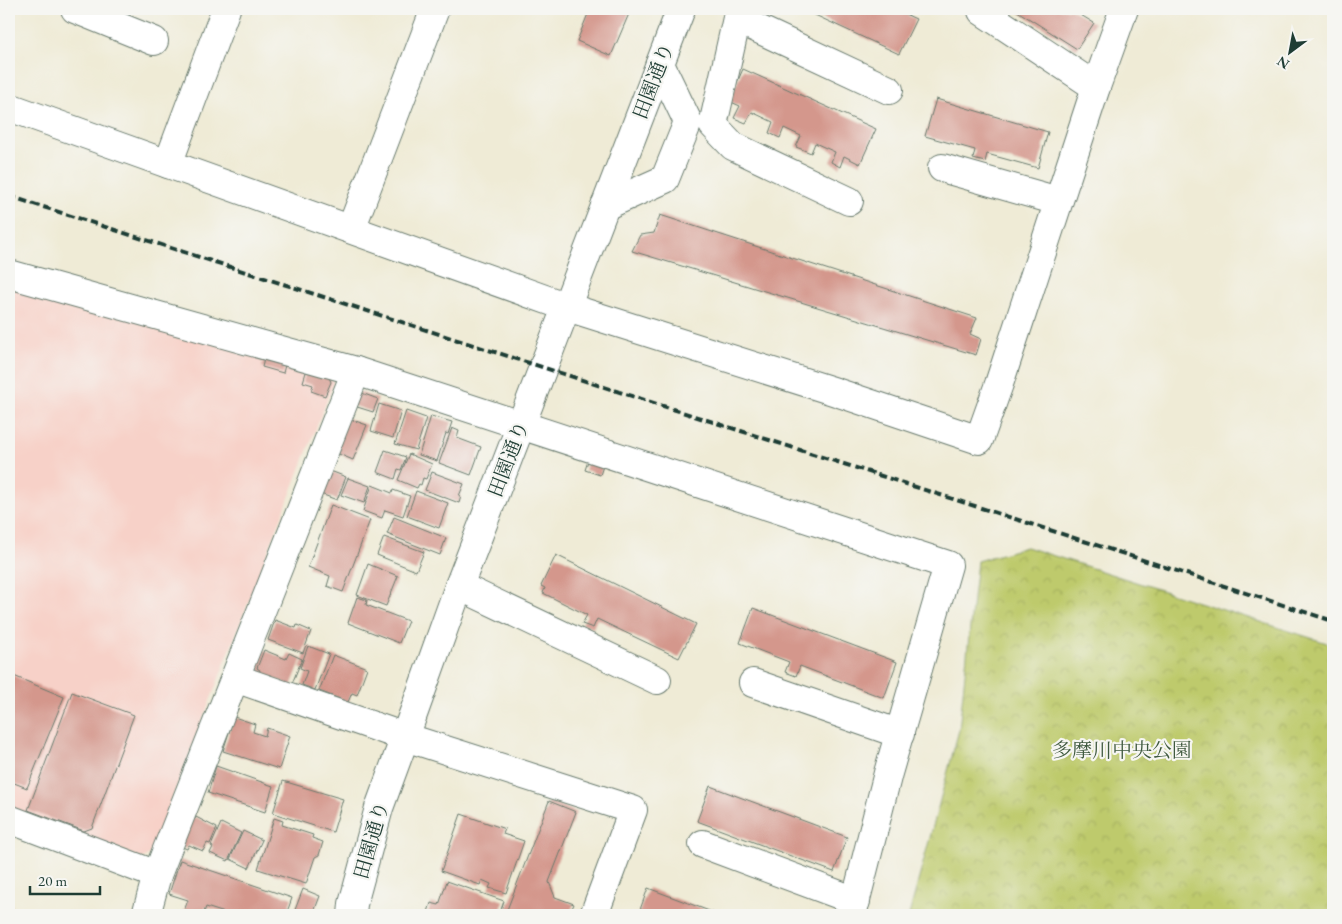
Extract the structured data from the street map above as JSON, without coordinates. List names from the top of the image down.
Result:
{
  "streets": {
    "street": ["田園通り"]
  },
  "parks": ["多摩川中央公園"],
  "scale_bar": "20 m",
  "north": "bottom left"
}
